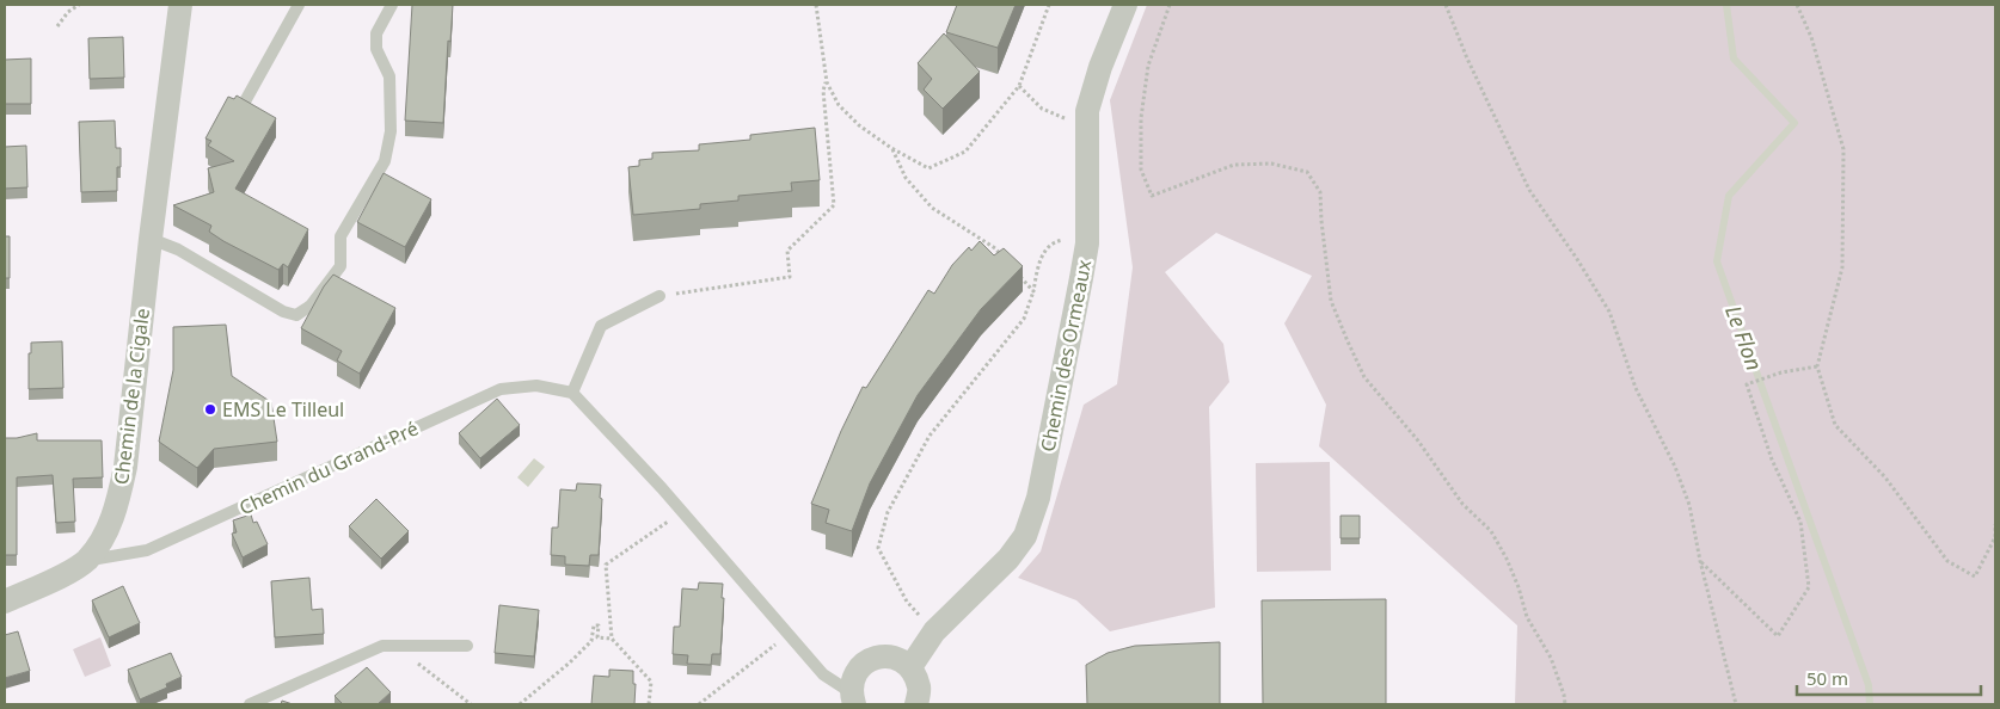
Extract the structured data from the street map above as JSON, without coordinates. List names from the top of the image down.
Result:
{
  "streets": {
    "street": ["Chemin des Ormeaux", "Chemin de la Cigale"],
    "lane": ["Chemin du Grand-Pré"]
  },
  "crossings": [
    ["Chemin de la Cigale", "Chemin du Grand-Pré"]
  ],
  "water": ["Le Flon"],
  "places": ["EMS Le Tilleul"],
  "scale_bar": "50 m"
}
